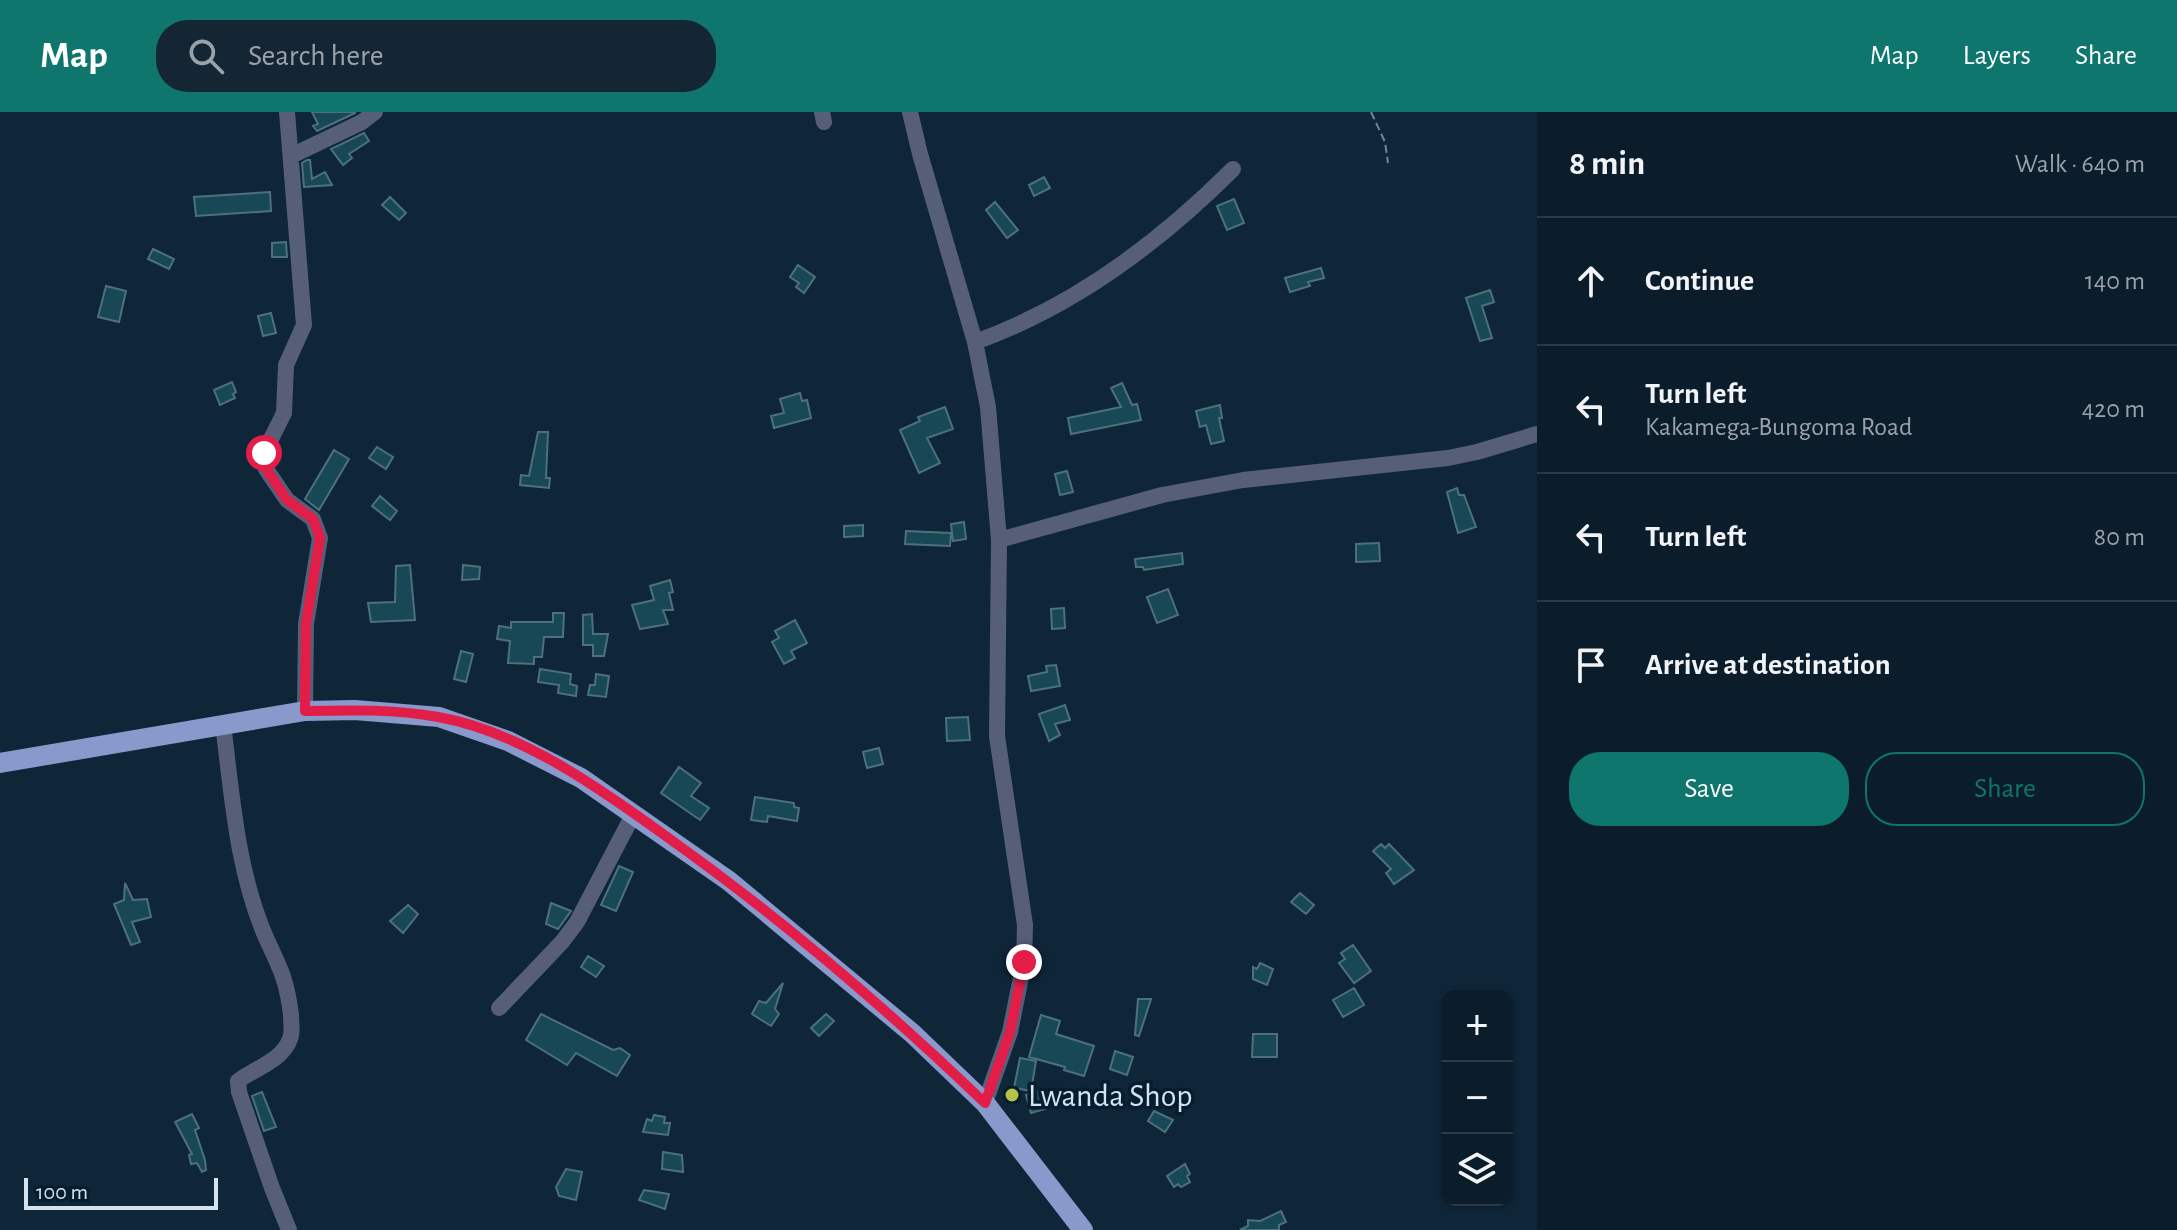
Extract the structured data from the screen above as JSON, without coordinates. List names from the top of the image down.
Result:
{
  "places": ["Lwanda Shop"],
  "scale_bar": "100 m",
  "page": {
    "header": "Map",
    "search": "Search here",
    "nav": ["Map", "Layers", "Share"],
    "heading": ["8 min", "Walk · 640 m"],
    "list": [
      ["Continue", "140 m"],
      ["Turn left", "Kakamega-Bungoma Road", "420 m"],
      ["Turn left", "80 m"],
      "Arrive at destination"
    ],
    "buttons": ["Save", "Share"],
    "map_buttons": ["+", "−"],
    "scale": "100 m"
  }
}
